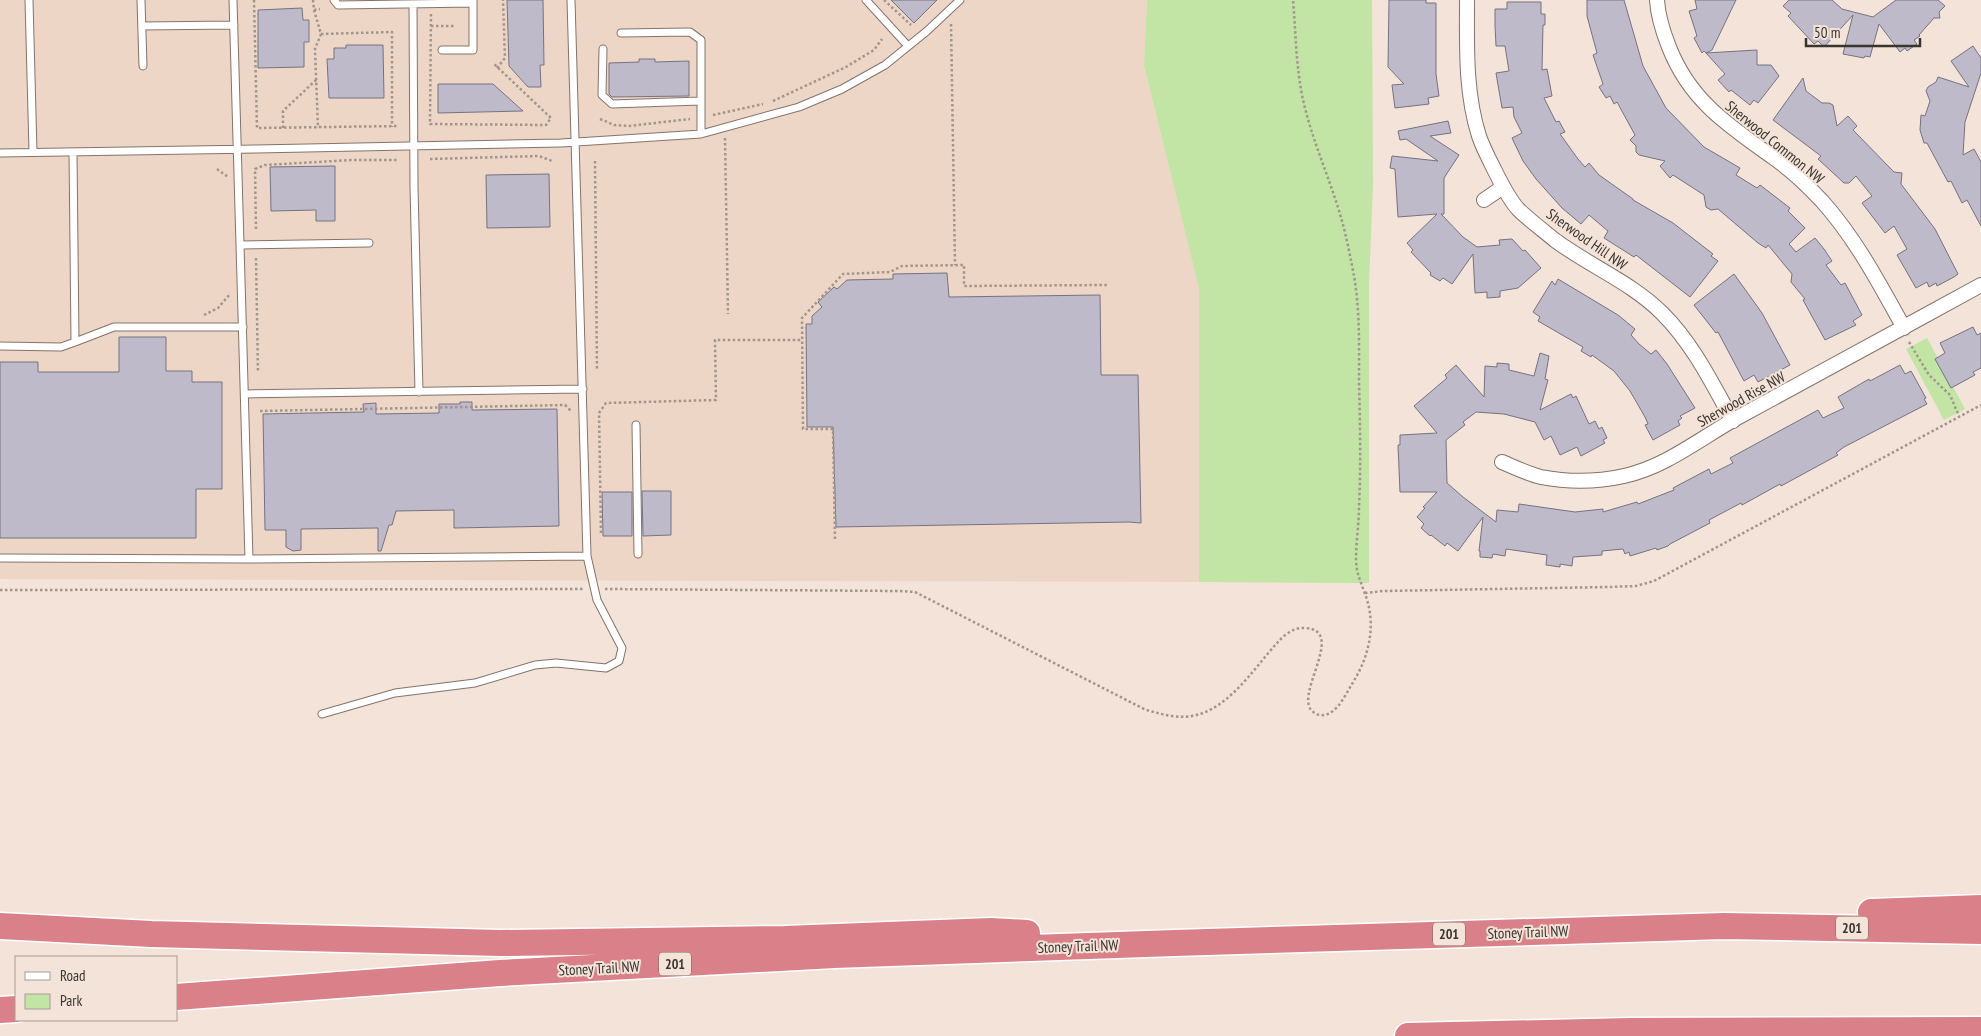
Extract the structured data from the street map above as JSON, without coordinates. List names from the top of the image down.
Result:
{
  "streets": {
    "highway": ["201", "Stoney Trail NW"],
    "street": ["Sherwood Common NW", "Sherwood Hill NW", "Sherwood Rise NW"]
  },
  "crossings": [
    ["Sherwood Common NW", "Sherwood Rise NW"],
    ["Sherwood Hill NW", "Sherwood Rise NW"]
  ],
  "legend": ["Road", "Park"],
  "scale_bar": "50 m"
}
